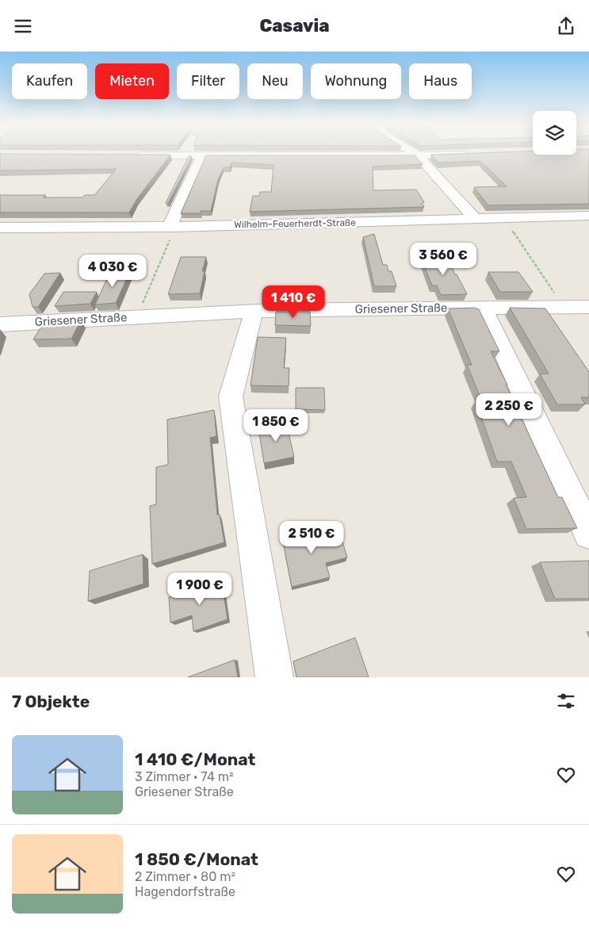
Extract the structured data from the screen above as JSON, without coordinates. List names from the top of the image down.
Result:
{
  "streets": {
    "street": ["Wilhelm-Feuerherdt-Straße", "Griesener Straße"]
  },
  "page": {
    "header": "Casavia",
    "chip": [
      "Kaufen",
      "Mieten",
      "Filter",
      "Neu",
      "Wohnung",
      "Haus"
    ],
    "price": [
      "3 560 €",
      "4 030 €",
      "1 410 €",
      "2 250 €",
      "1 850 €",
      "2 510 €",
      "1 900 €"
    ],
    "heading": "7 Objekte",
    "list": [
      {
        "name": "1 410 €/Monat",
        "note": "3 Zimmer · 74 m² · Griesener Straße"
      },
      {
        "name": "1 850 €/Monat",
        "note": "2 Zimmer · 80 m² · Hagendorfstraße"
      }
    ]
  }
}
